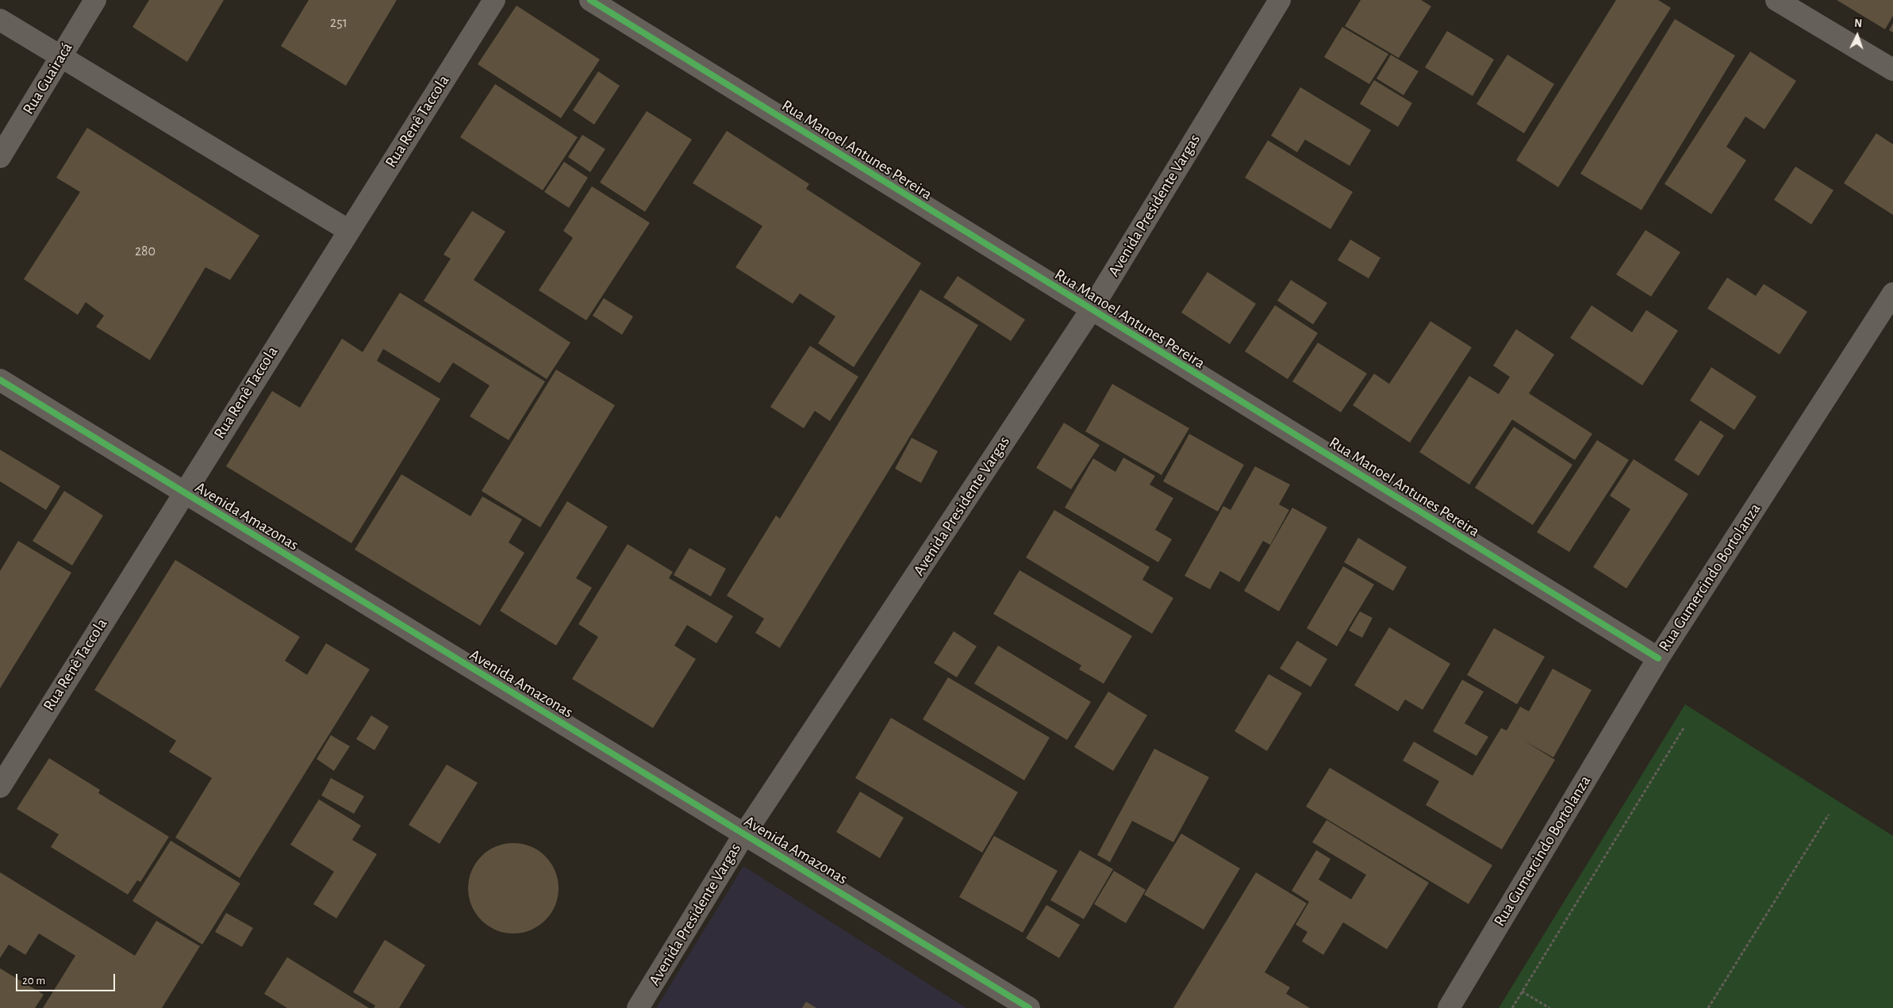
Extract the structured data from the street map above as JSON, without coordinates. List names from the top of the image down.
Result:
{
  "streets": {
    "street": [
      "Rua Guairacá",
      "Rua Renê Taccola",
      "Rua Manoel Antunes Pereira",
      "Avenida Presidente Vargas",
      "Avenida Amazonas",
      "Rua Gumercindo Bortolanza"
    ]
  },
  "crossings": [
    ["Rua Renê Taccola", "Avenida Amazonas"],
    ["Rua Manoel Antunes Pereira", "Avenida Presidente Vargas"],
    ["Rua Manoel Antunes Pereira", "Rua Gumercindo Bortolanza"],
    ["Avenida Presidente Vargas", "Avenida Amazonas"]
  ],
  "house_numbers": ["251", "280"],
  "scale_bar": "20 m",
  "north": "top"
}
